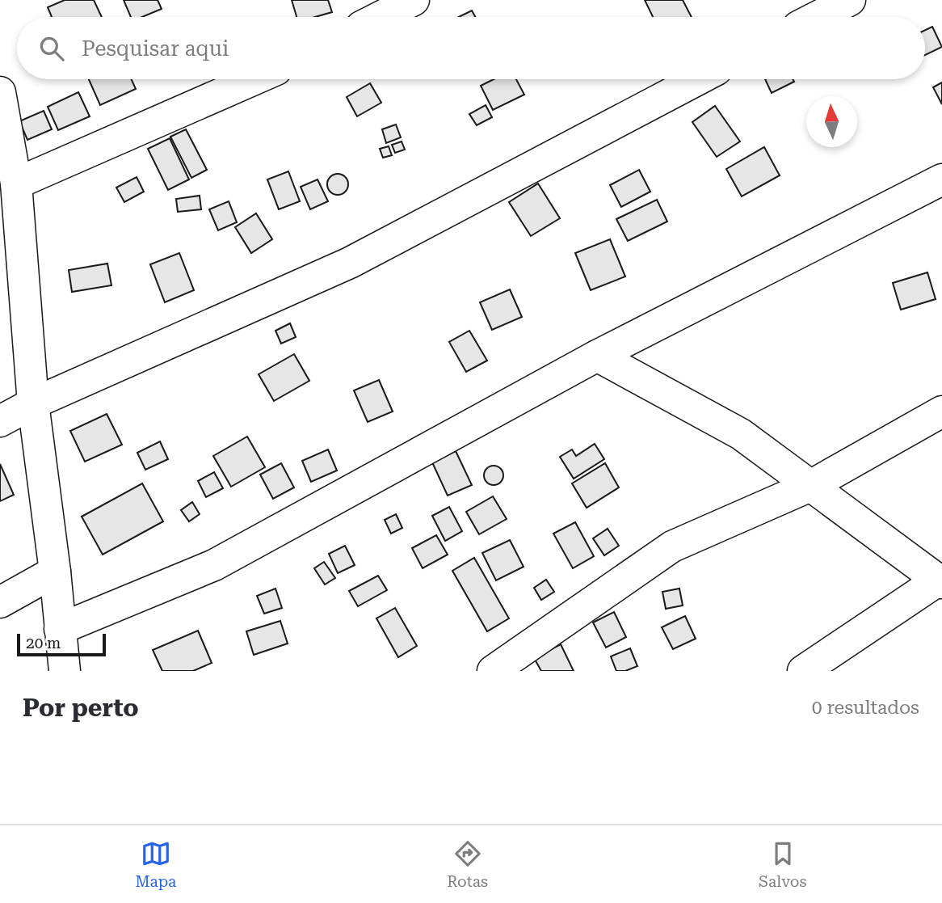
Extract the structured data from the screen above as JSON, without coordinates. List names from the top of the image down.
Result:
{
  "scale_bar": "20 m",
  "north": "top",
  "page": {
    "search": "Pesquisar aqui",
    "scale": "20 m",
    "heading": ["Por perto", "0 resultados"],
    "nav": ["Mapa", "Rotas", "Salvos"]
  }
}
